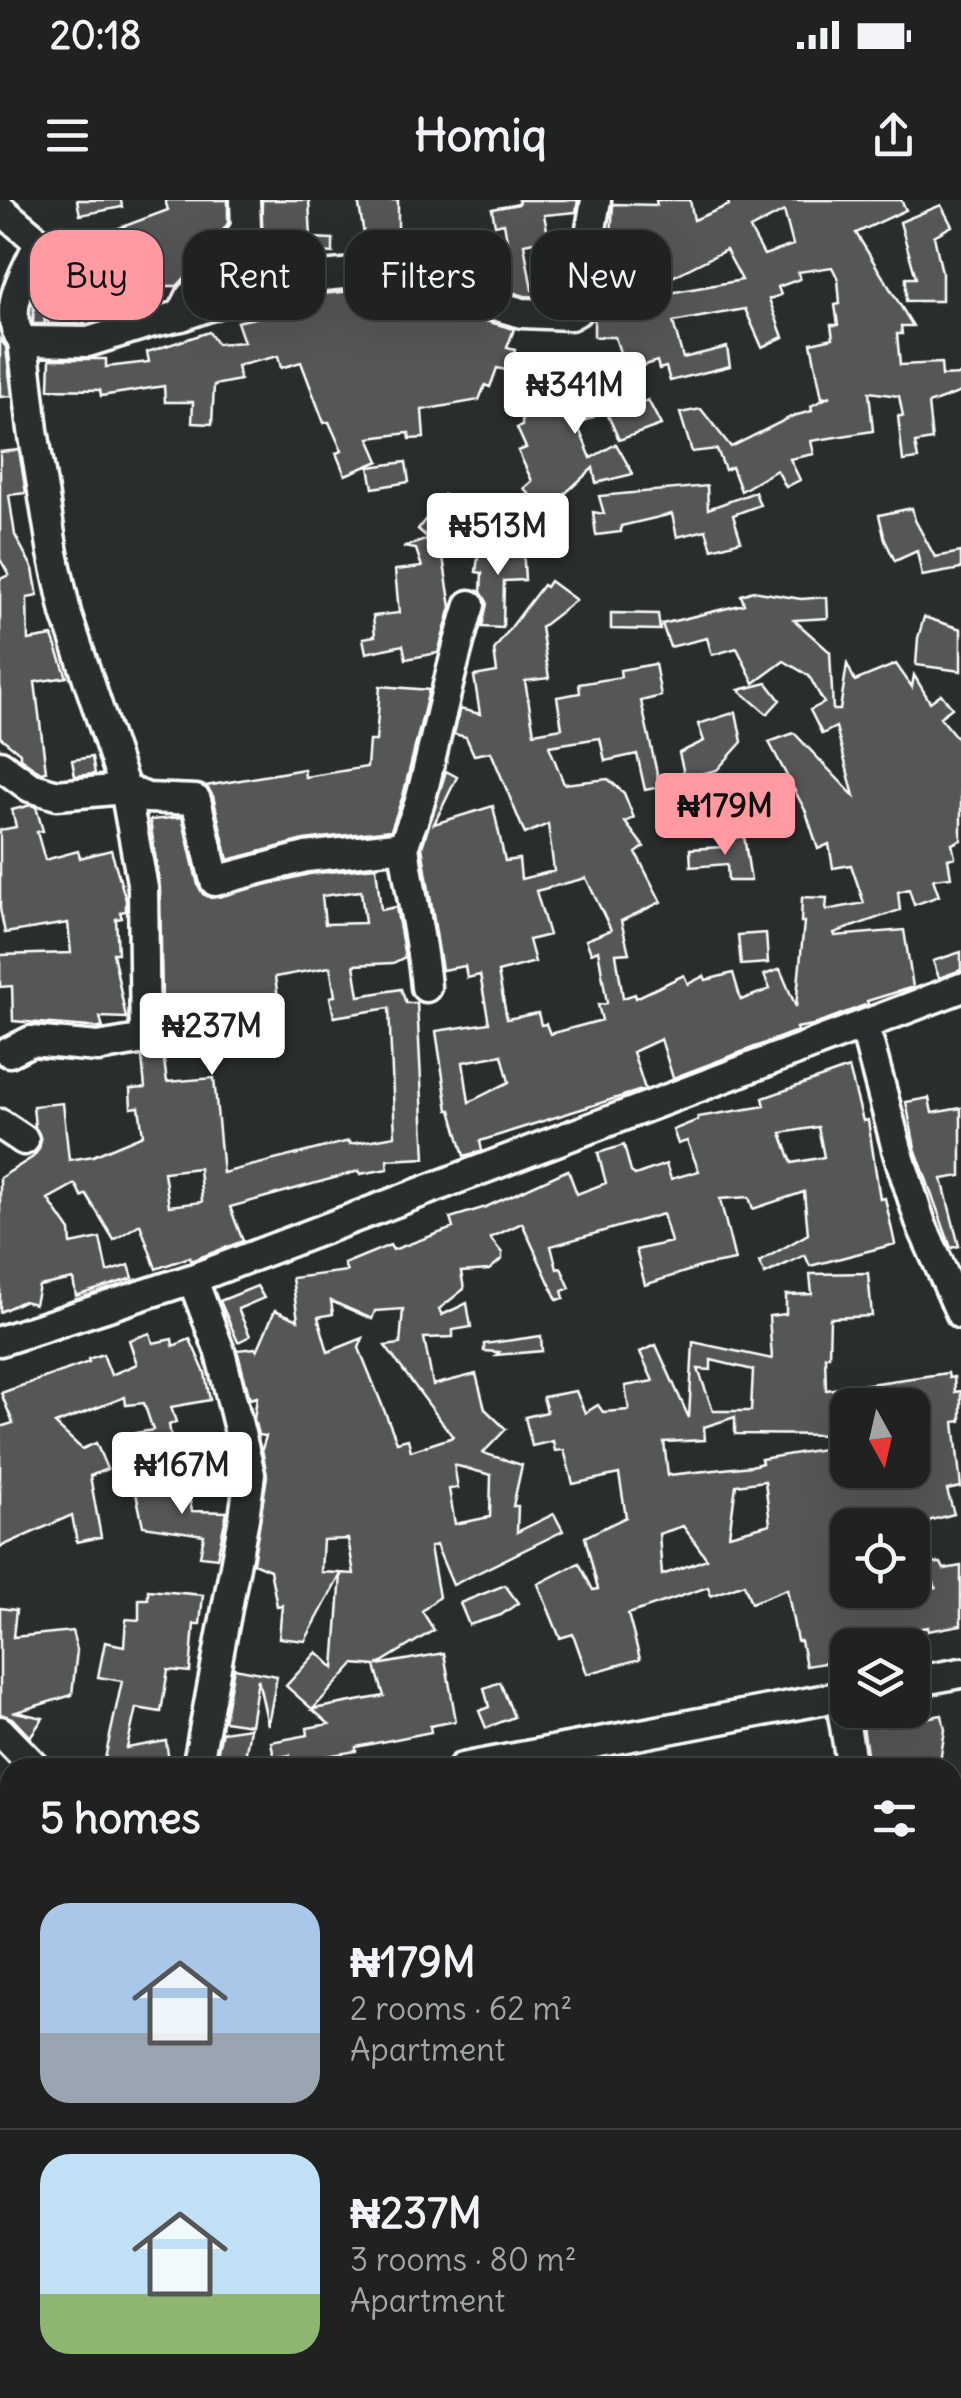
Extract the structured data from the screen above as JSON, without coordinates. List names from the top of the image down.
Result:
{
  "north": "bottom",
  "page": {
    "status": "20:18",
    "header": "Homiq",
    "chip": [
      "Buy",
      "Rent",
      "Filters",
      "New"
    ],
    "price": [
      "₦341M",
      "₦513M",
      "₦179M",
      "₦237M",
      "₦167M"
    ],
    "heading": "5 homes",
    "list": [
      {
        "name": "₦179M",
        "note": "2 rooms · 62 m² · Apartment"
      },
      {
        "name": "₦237M",
        "note": "3 rooms · 80 m² · Apartment"
      }
    ]
  }
}
